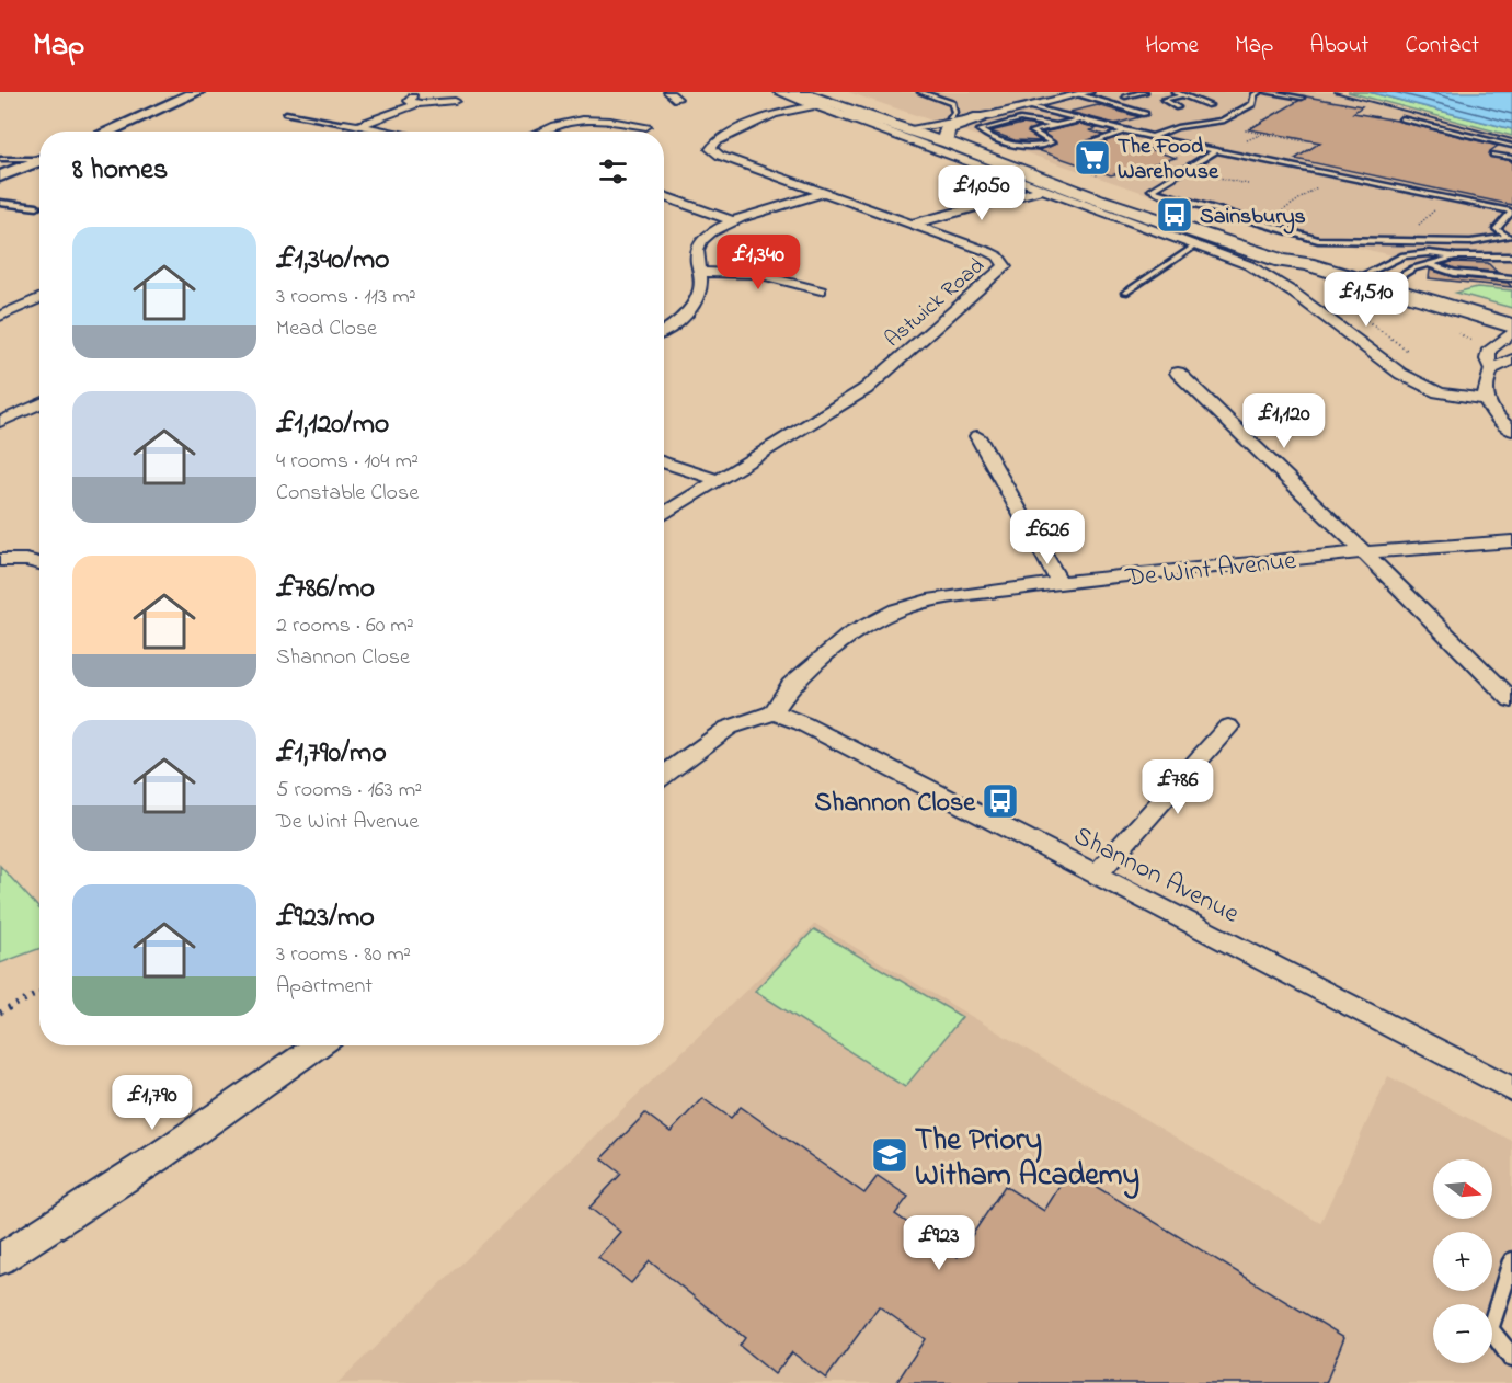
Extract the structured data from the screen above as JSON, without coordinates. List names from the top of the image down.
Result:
{
  "streets": {
    "street": ["Astwick Road", "De Wint Avenue", "Shannon Avenue"]
  },
  "crossings": [
    ["De Wint Avenue", "Shannon Avenue"]
  ],
  "places": {
    "supermarket": ["The Food Warehouse"],
    "bus stop": ["Sainsburys", "Shannon Close"],
    "school or university": ["The Priory Witham Academy"]
  },
  "north": "right",
  "page": {
    "header": "Map",
    "nav": [
      "Home",
      "Map",
      "About",
      "Contact"
    ],
    "heading": "8 homes",
    "price": [
      "£1,050",
      "£1,340",
      "£1,510",
      "£1,120",
      "£626",
      "£786",
      "£1,790",
      "£923"
    ],
    "list": [
      {
        "name": "£1,340/mo",
        "note": "3 rooms · 113 m² · Mead Close"
      },
      {
        "name": "£1,120/mo",
        "note": "4 rooms · 104 m² · Constable Close"
      },
      {
        "name": "£786/mo",
        "note": "2 rooms · 60 m² · Shannon Close"
      },
      {
        "name": "£1,790/mo",
        "note": "5 rooms · 163 m² · De Wint Avenue"
      },
      {
        "name": "£923/mo",
        "note": "3 rooms · 80 m² · Apartment"
      }
    ],
    "map_buttons": ["+", "−"]
  }
}
